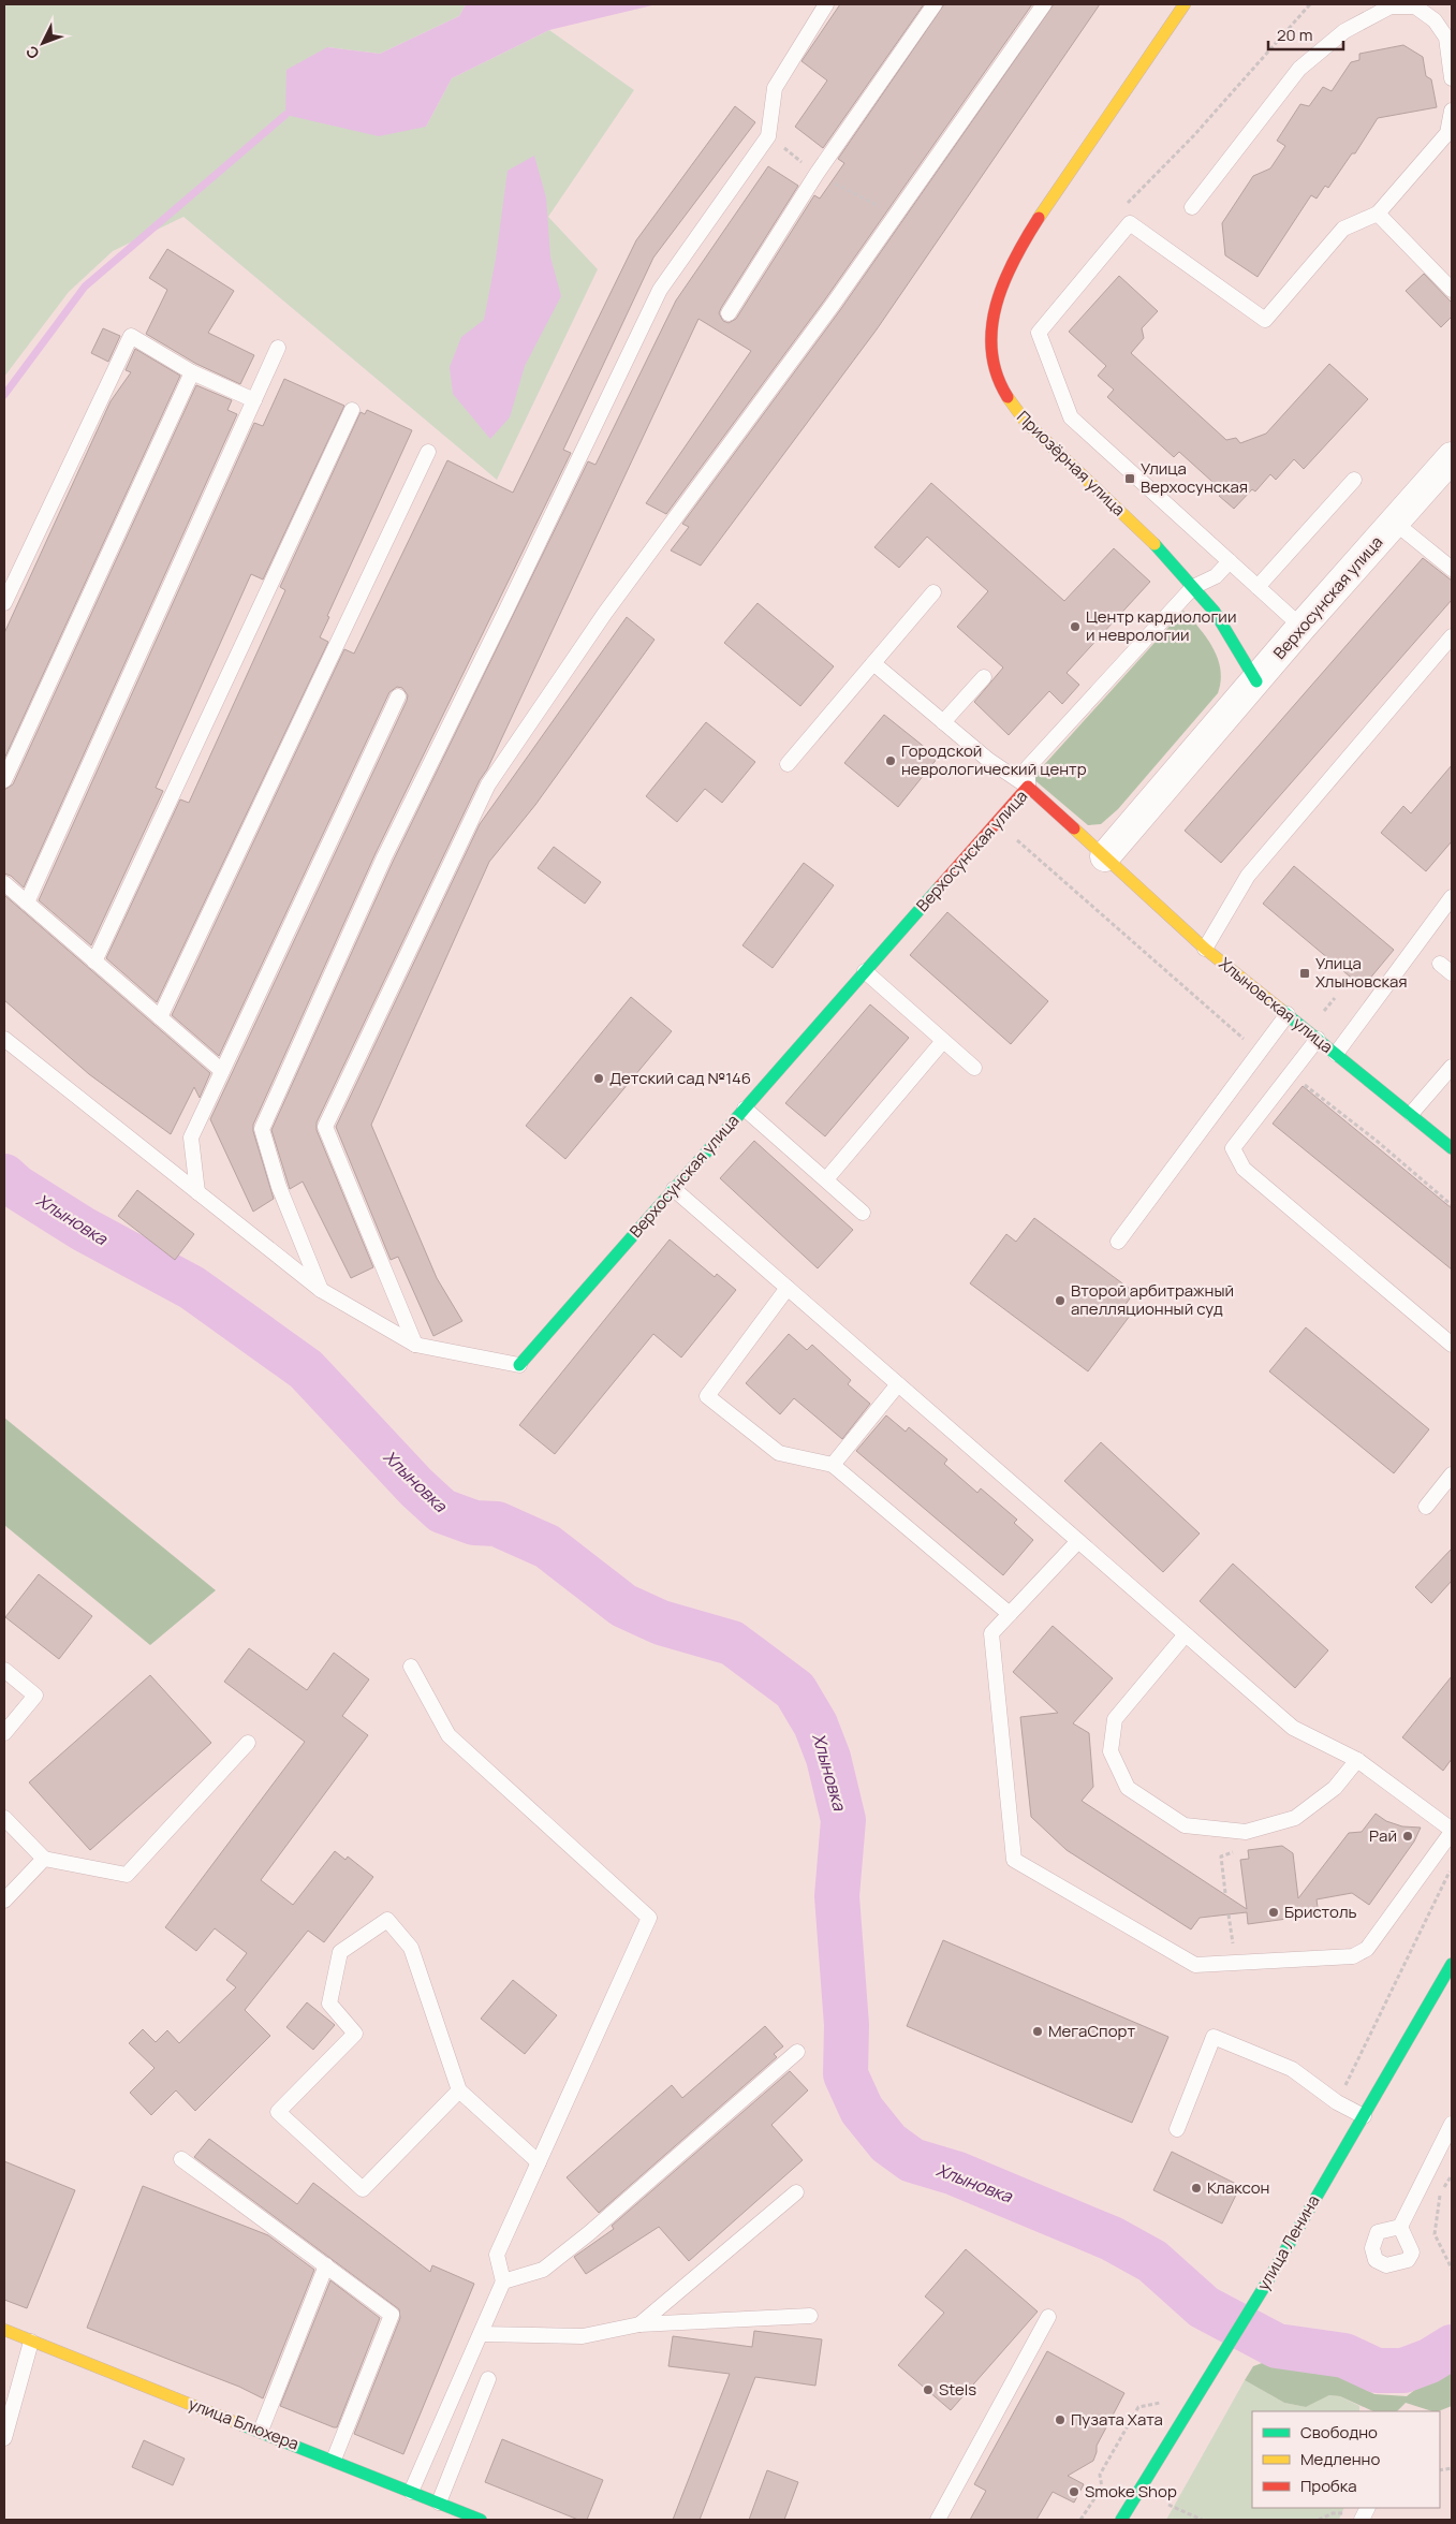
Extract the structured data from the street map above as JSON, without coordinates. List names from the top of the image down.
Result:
{
  "streets": {
    "street": [
      "Приозёрная улица",
      "Верхосунская улица",
      "Хлыновская улица",
      "улица Ленина",
      "улица Блюхера"
    ]
  },
  "crossings": [
    ["Приозёрная улица", "Верхосунская улица"],
    ["Верхосунская улица", "Хлыновская улица"]
  ],
  "water": ["Хлыновка"],
  "places": {
    "transit": ["Улица Верхосунская", "Улица Хлыновская"],
    "other": [
      "Центр кардиологии и неврологии",
      "Городской неврологический центр",
      "Детский сад №146",
      "Второй арбитражный апелляционный суд",
      "Рай",
      "Бристоль",
      "МегаСпорт",
      "Клаксон",
      "Stels",
      "Пузата Хата",
      "Smoke Shop"
    ]
  },
  "legend": ["Свободно", "Медленно", "Пробка"],
  "scale_bar": "20 m",
  "north": "bottom left"
}
